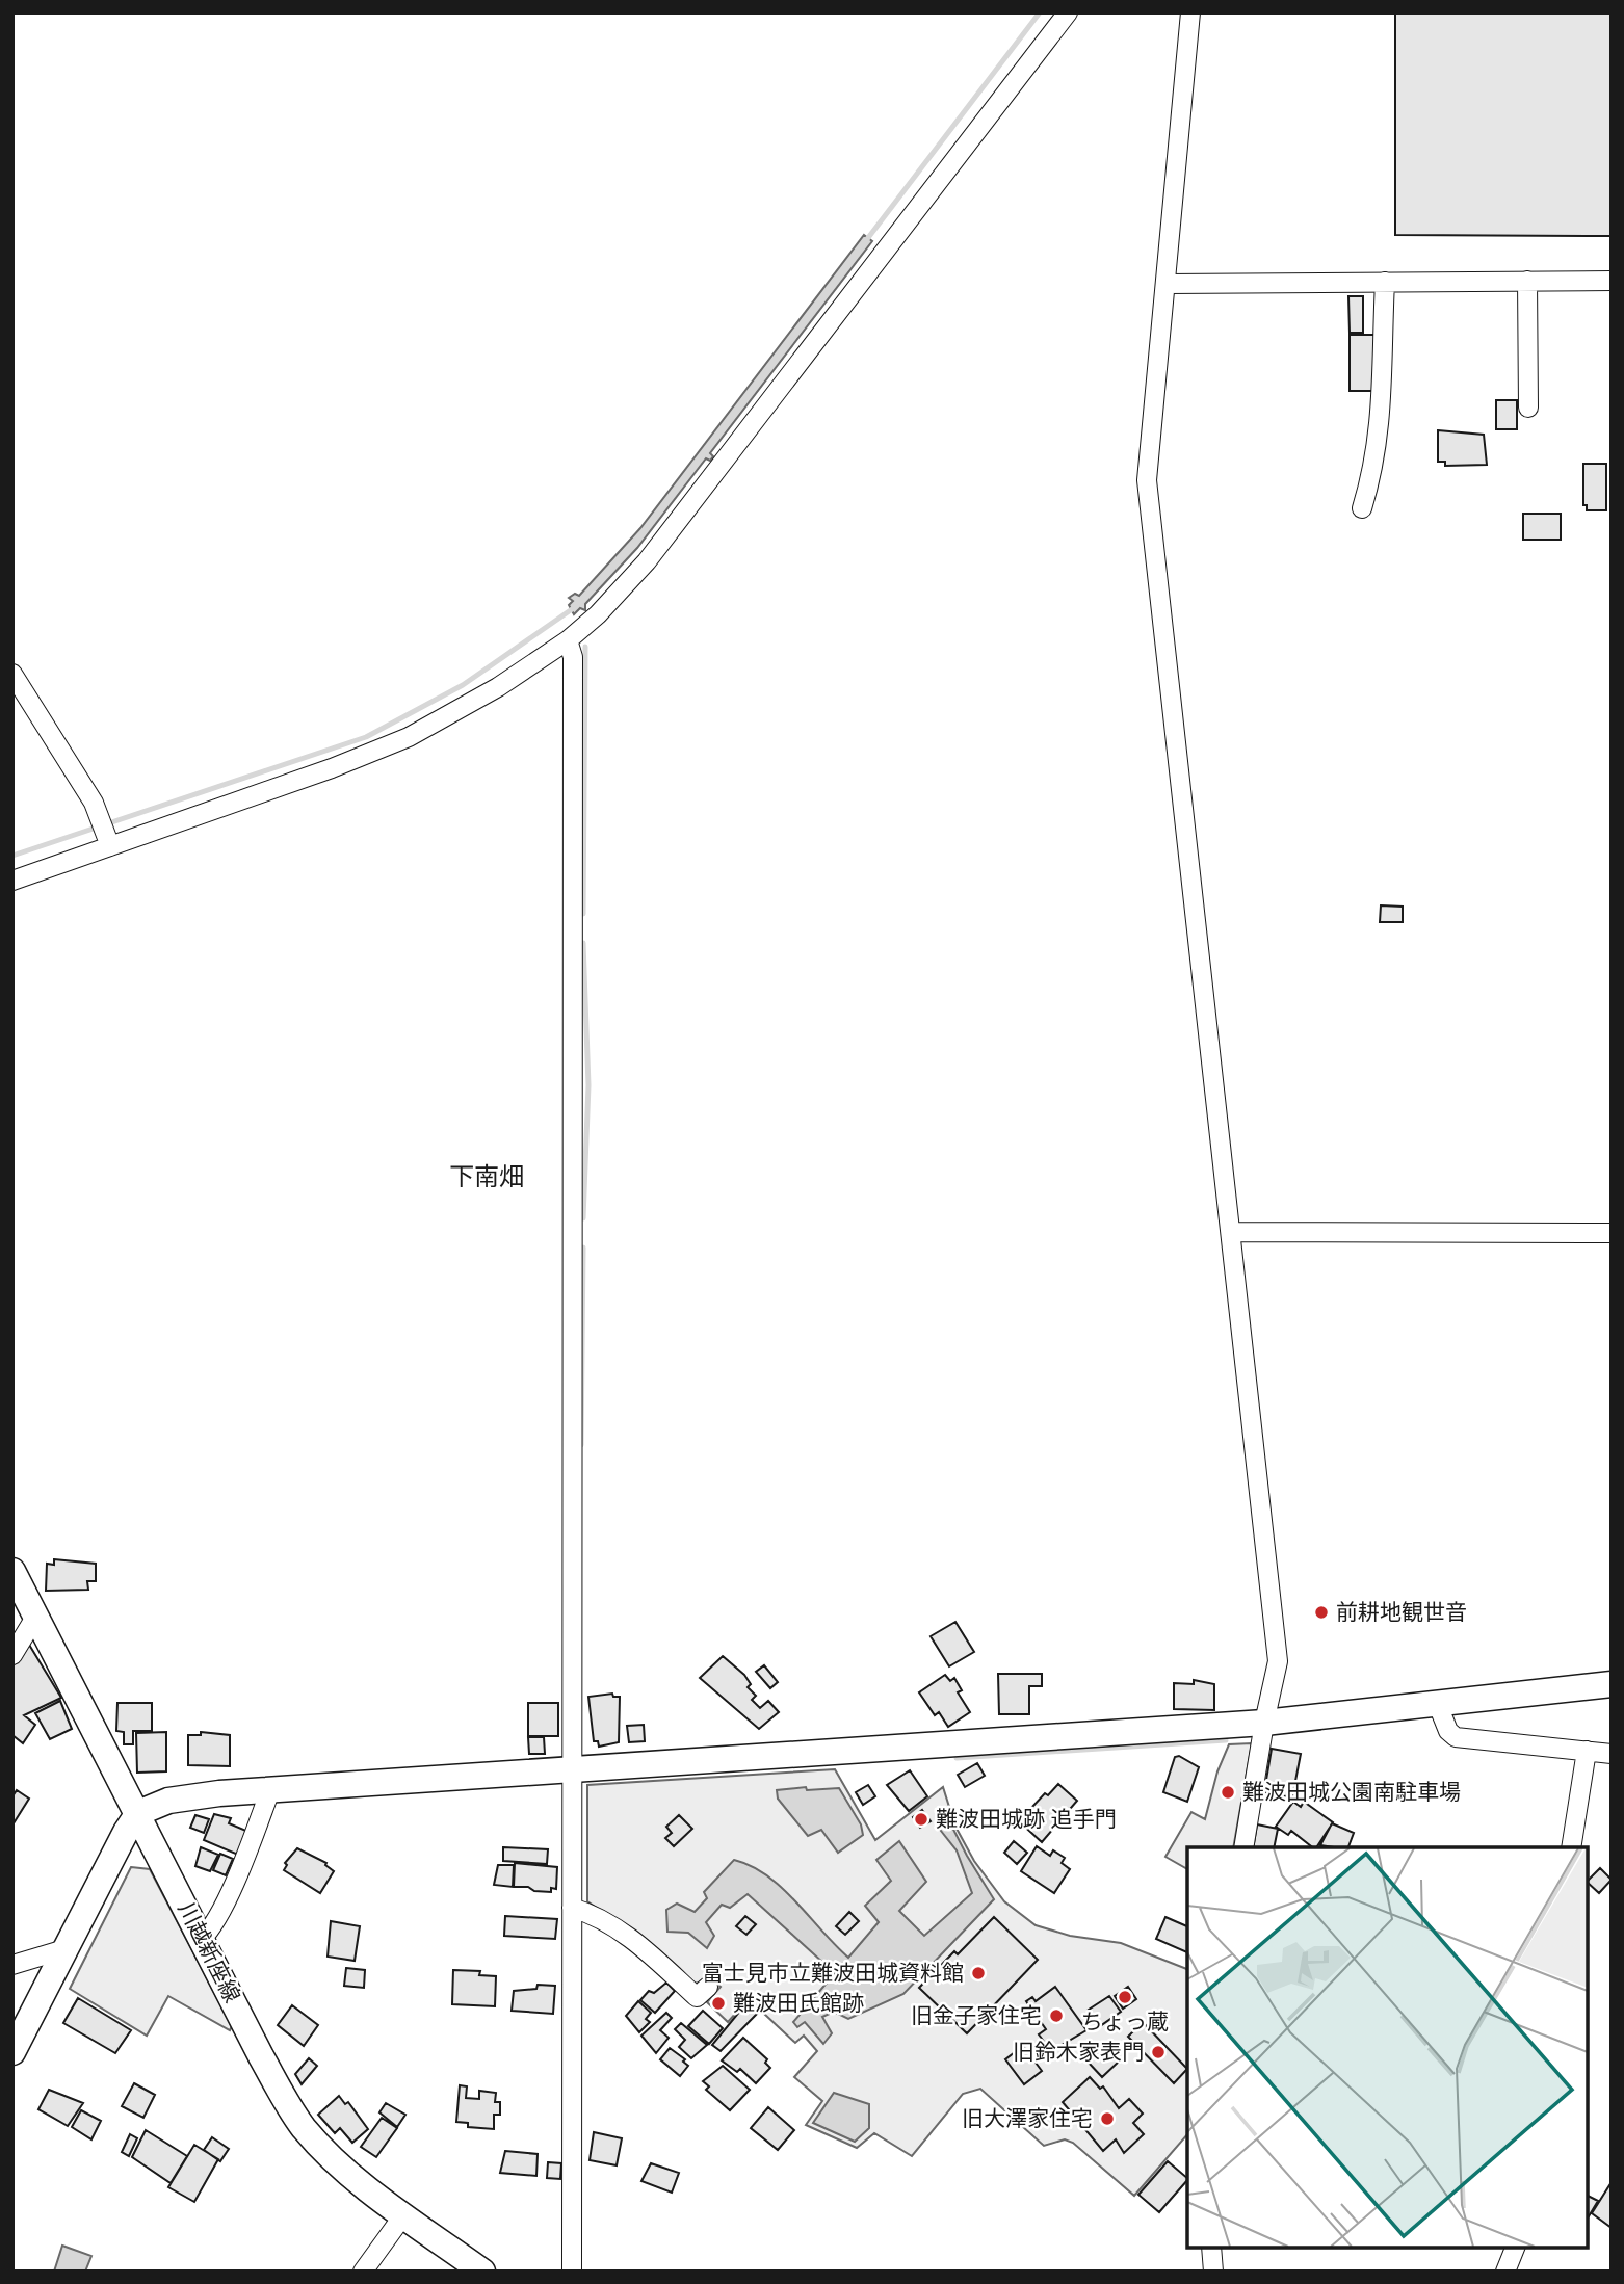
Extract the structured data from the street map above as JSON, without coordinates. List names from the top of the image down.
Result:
{
  "streets": {
    "street": ["川越新座線"]
  },
  "districts": ["下南畑"],
  "places": [
    "前耕地観世音",
    "難波田城公園南駐車場",
    "難波田城跡 追手門",
    "富士見市立難波田城資料館",
    "ちょっ蔵",
    "難波田氏館跡",
    "旧金子家住宅",
    "旧鈴木家表門",
    "旧大澤家住宅"
  ]
}
